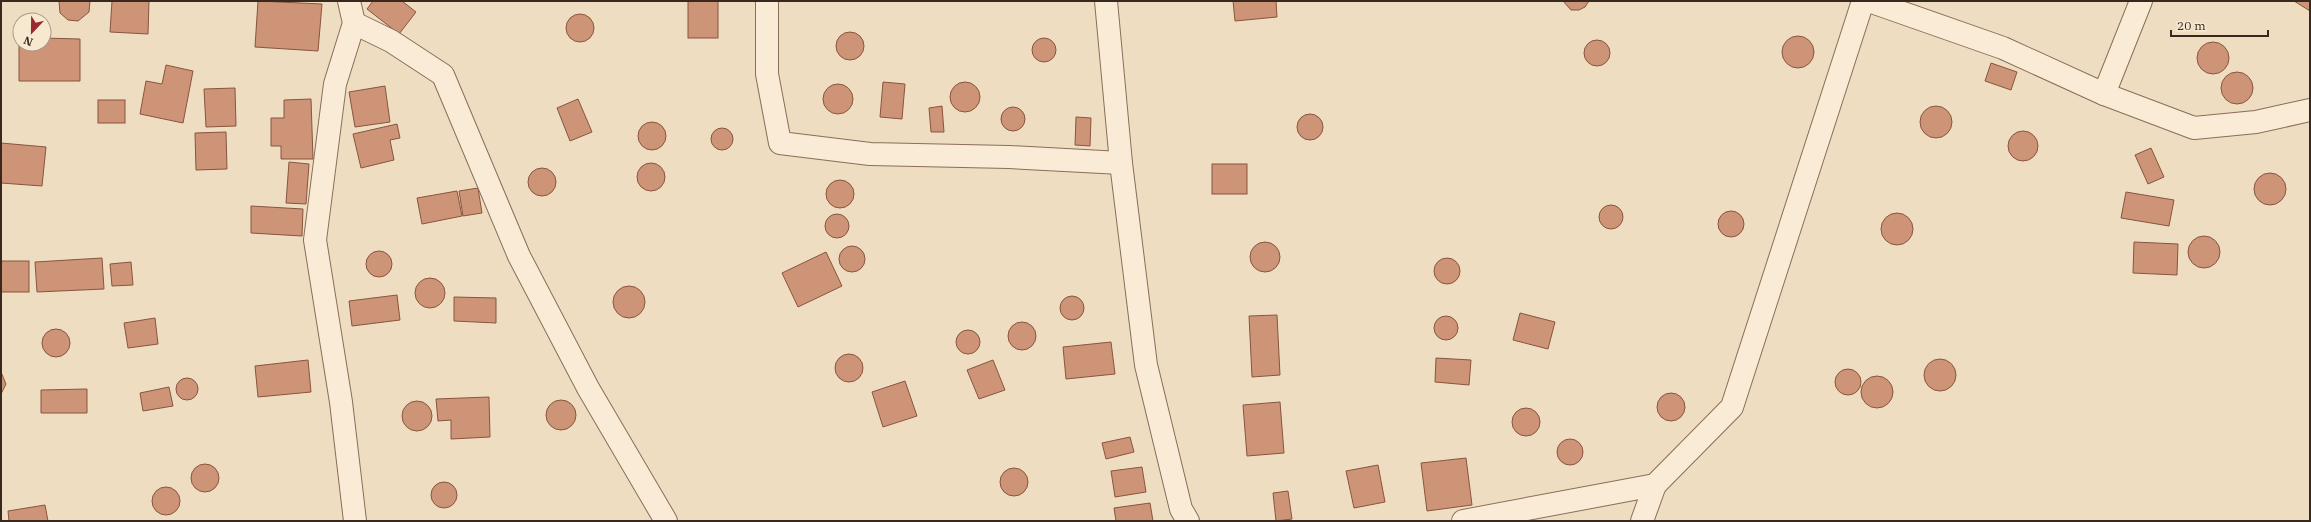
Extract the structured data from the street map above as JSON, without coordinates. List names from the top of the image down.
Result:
{
  "scale_bar": "20 m",
  "north": "bottom"
}
